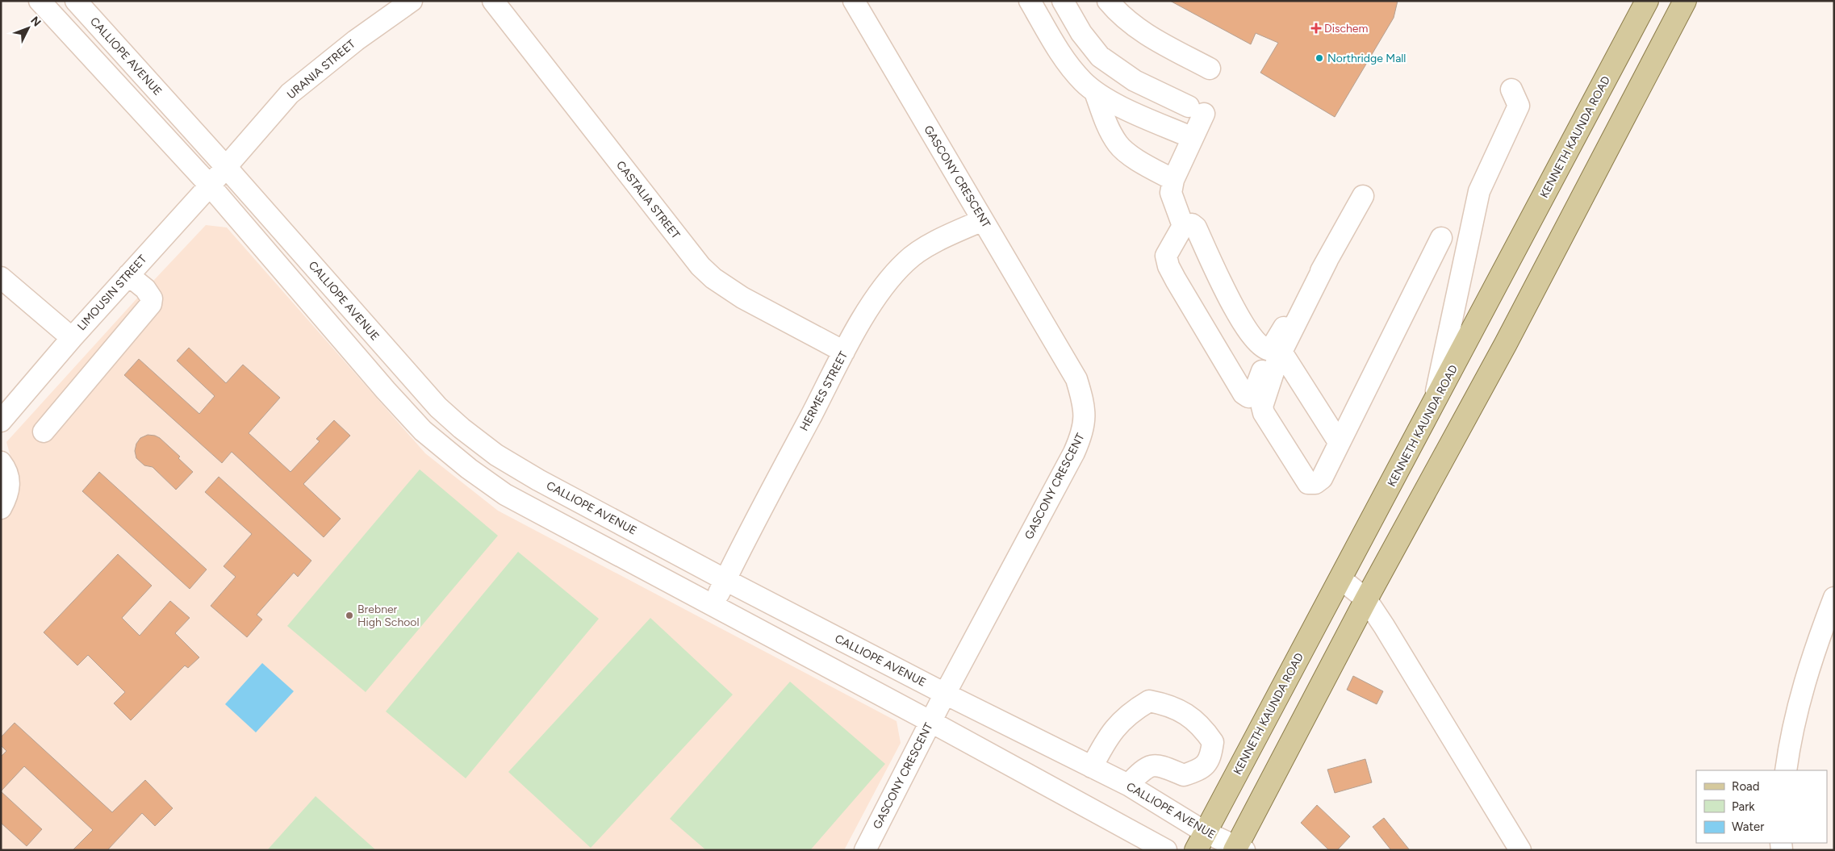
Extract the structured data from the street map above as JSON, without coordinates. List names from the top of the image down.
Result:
{
  "streets": {
    "main road": ["KENNETH KAUNDA ROAD"],
    "street": [
      "CALLIOPE AVENUE",
      "URANIA STREET",
      "GASCONY CRESCENT",
      "CASTALIA STREET",
      "LIMOUSIN STREET",
      "HERMES STREET"
    ]
  },
  "crossings": [
    ["CALLIOPE AVENUE", "URANIA STREET"],
    ["CALLIOPE AVENUE", "KENNETH KAUNDA ROAD"],
    ["CALLIOPE AVENUE", "GASCONY CRESCENT"],
    ["CALLIOPE AVENUE", "LIMOUSIN STREET"],
    ["CALLIOPE AVENUE", "HERMES STREET"],
    ["URANIA STREET", "LIMOUSIN STREET"],
    ["GASCONY CRESCENT", "HERMES STREET"],
    ["CASTALIA STREET", "HERMES STREET"]
  ],
  "places": {
    "health": ["Dischem"],
    "other": ["Northridge Mall", "Brebner High School"]
  },
  "legend": ["Road", "Park", "Water"],
  "north": "top right"
}
